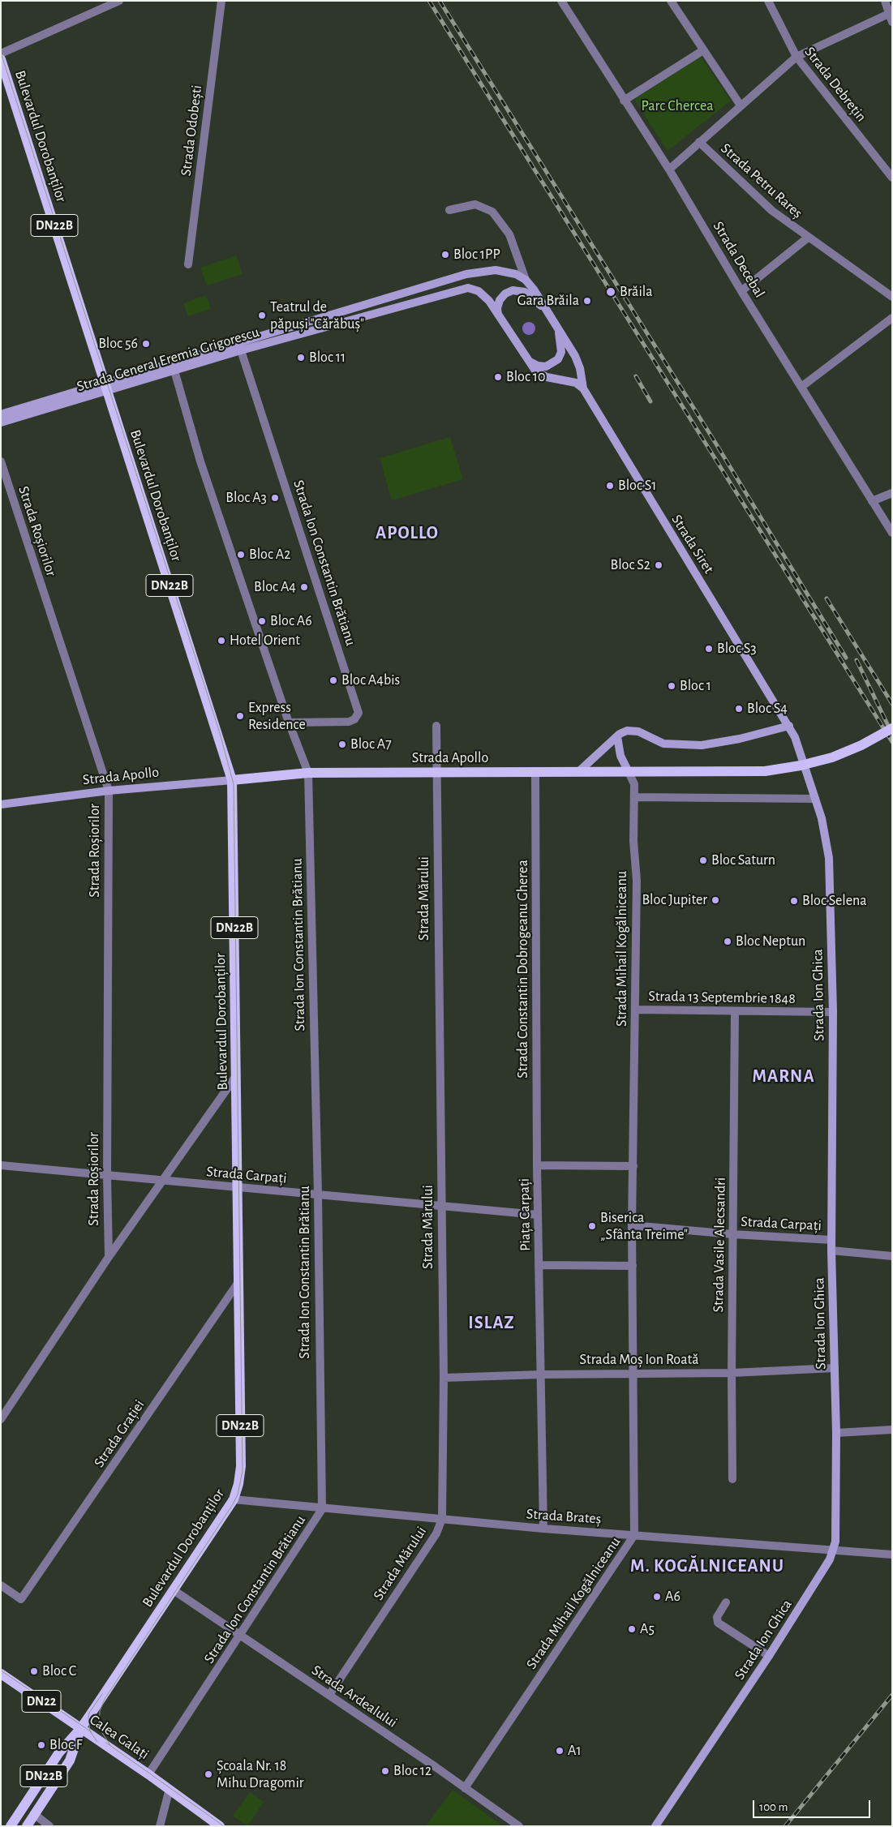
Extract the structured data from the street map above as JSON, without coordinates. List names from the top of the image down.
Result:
{
  "streets": {
    "main road": [
      "Bulevardul Dorobanților",
      "DN22B",
      "Strada Apollo",
      "DN22",
      "Calea Galați"
    ],
    "street": [
      "Strada Debrețin",
      "Strada Odobești",
      "Strada Petru Rareș",
      "Strada Decebal",
      "Strada General Eremia Grigorescu",
      "Strada Roșiorilor",
      "Strada Siret",
      "Strada Ion Constantin Brătianu",
      "Strada Mărului",
      "Strada Mihail Kogălniceanu",
      "Strada Constantin Dobrogeanu Gherea",
      "Strada Ion Ghica",
      "Strada 13 Septembrie 1848",
      "Strada Carpați",
      "Piața Carpați",
      "Strada Vasile Alecsandri",
      "Strada Moș Ion Roată",
      "Strada Grației",
      "Strada Brateș",
      "Strada Ardealului"
    ]
  },
  "crossings": [
    ["Bulevardul Dorobanților", "Strada General Eremia Grigorescu"],
    ["Bulevardul Dorobanților", "Strada Apollo"],
    ["Bulevardul Dorobanților", "Strada Carpați"],
    ["Bulevardul Dorobanților", "Strada Grației"],
    ["Bulevardul Dorobanților", "Strada Brateș"],
    ["Bulevardul Dorobanților", "Strada Ardealului"],
    ["Bulevardul Dorobanților", "Calea Galați"],
    ["Strada Petru Rareș", "Strada Decebal"],
    ["Strada General Eremia Grigorescu", "Strada Siret"],
    ["Strada General Eremia Grigorescu", "Strada Ion Constantin Brătianu"],
    ["Strada Roșiorilor", "Strada Apollo"],
    ["Strada Roșiorilor", "Strada Carpați"],
    ["Strada Siret", "Strada Ion Ghica"],
    ["Strada Ion Constantin Brătianu", "Strada Apollo"],
    ["Strada Ion Constantin Brătianu", "Strada Carpați"],
    ["Strada Ion Constantin Brătianu", "Strada Brateș"],
    ["Strada Ion Constantin Brătianu", "Strada Ardealului"],
    ["Strada Ion Constantin Brătianu", "Calea Galați"],
    ["Strada Apollo", "Strada Mărului"],
    ["Strada Apollo", "Strada Mihail Kogălniceanu"],
    ["Strada Apollo", "Strada Constantin Dobrogeanu Gherea"],
    ["Strada Mărului", "Strada Carpați"],
    ["Strada Mărului", "Strada Moș Ion Roată"],
    ["Strada Mărului", "Strada Brateș"],
    ["Strada Mărului", "Strada Ardealului"],
    ["Strada Mihail Kogălniceanu", "Strada 13 Septembrie 1848"],
    ["Strada Mihail Kogălniceanu", "Piața Carpați"],
    ["Strada Mihail Kogălniceanu", "Strada Moș Ion Roată"],
    ["Strada Mihail Kogălniceanu", "Strada Brateș"],
    ["Strada Mihail Kogălniceanu", "Strada Ardealului"],
    ["Strada Constantin Dobrogeanu Gherea", "Piața Carpați"],
    ["Strada Ion Ghica", "Strada 13 Septembrie 1848"],
    ["Strada Ion Ghica", "Strada Carpați"],
    ["Strada Ion Ghica", "Strada Moș Ion Roată"],
    ["Strada Ion Ghica", "Strada Brateș"],
    ["Strada 13 Septembrie 1848", "Strada Vasile Alecsandri"],
    ["Strada Carpați", "Piața Carpați"],
    ["Strada Carpați", "Strada Vasile Alecsandri"],
    ["Strada Vasile Alecsandri", "Strada Moș Ion Roată"]
  ],
  "districts": [
    "APOLLO",
    "MARNA",
    "ISLAZ",
    "M. KOGĂLNICEANU"
  ],
  "parks": ["Parc Chercea"],
  "places": [
    "Bloc 1PP",
    "Brăila",
    "Gara Brăila",
    "Teatrul de păpuși \"Cărăbuș\"",
    "Bloc 56",
    "Bloc 11",
    "Bloc 10",
    "Bloc S1",
    "Bloc A3",
    "Bloc A2",
    "Bloc S2",
    "Bloc A4",
    "Bloc A6",
    "Hotel Orient",
    "Bloc S3",
    "Bloc A4bis",
    "Bloc 1",
    "Bloc S4",
    "Express Residence",
    "Bloc A7",
    "Bloc Saturn",
    "Bloc Jupiter",
    "Bloc Selena",
    "Bloc Neptun",
    "Biserica „Sfânta Treime\"",
    "A6",
    "A5",
    "Bloc C",
    "Bloc F",
    "A1",
    "Bloc 12",
    "Școala Nr. 18 Mihu Dragomir"
  ],
  "scale_bar": "100 m"
}
